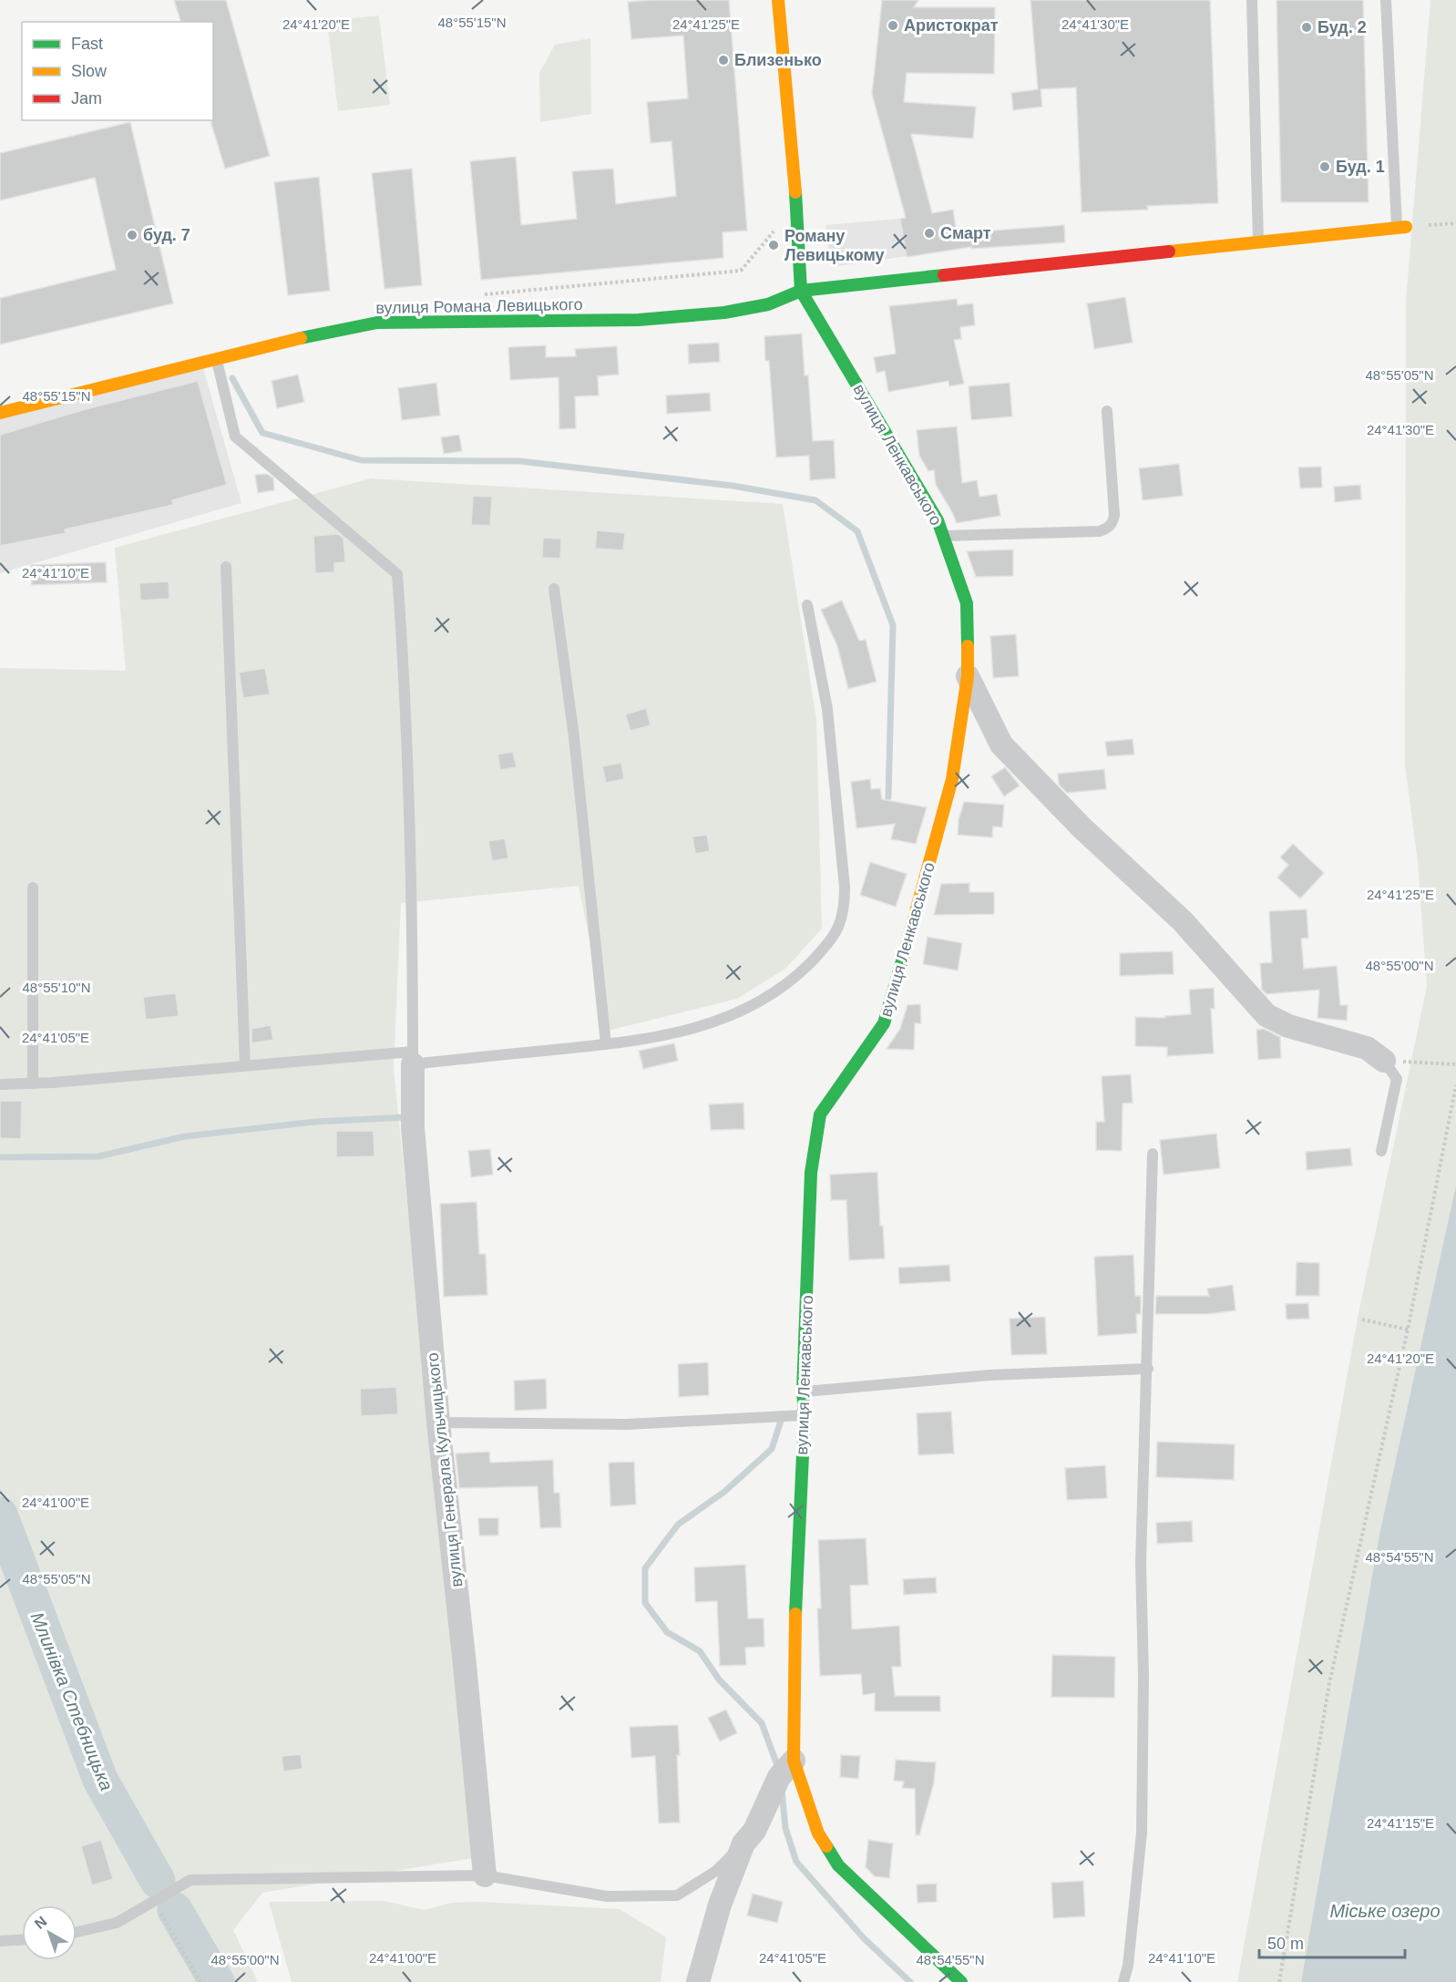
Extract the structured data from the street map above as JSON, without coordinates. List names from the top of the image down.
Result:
{
  "streets": {
    "street": ["вулиця Романа Левицького", "вулиця Ленкавського", "вулиця Генерала Кульчицького"]
  },
  "crossings": [
    ["вулиця Романа Левицького", "вулиця Ленкавського"]
  ],
  "water": ["Млинівка Стебницька", "Міське озеро"],
  "places": [
    "Аристократ",
    "Буд. 2",
    "Близенько",
    "Буд. 1",
    "Смарт",
    "буд. 7",
    "Роману Левицькому"
  ],
  "legend": ["Fast", "Slow", "Jam"],
  "scale_bar": "50 m",
  "north": "top left",
  "coordinates": [
    "48°55'15\"N",
    "24°41'20\"E",
    "24°41'25\"E",
    "24°41'30\"E",
    "48°55'05\"N",
    "24°41'10\"E",
    "48°55'00\"N",
    "48°55'10\"N",
    "24°41'05\"E",
    "24°41'00\"E",
    "48°54'55\"N",
    "24°41'15\"E"
  ]
}
